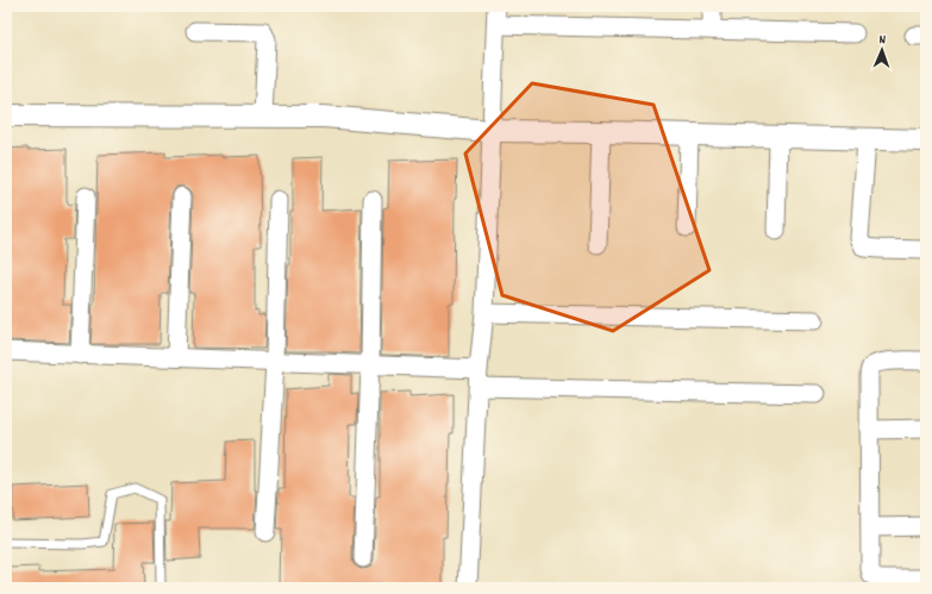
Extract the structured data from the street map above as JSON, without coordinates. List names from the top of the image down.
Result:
{
  "north": "top"
}
